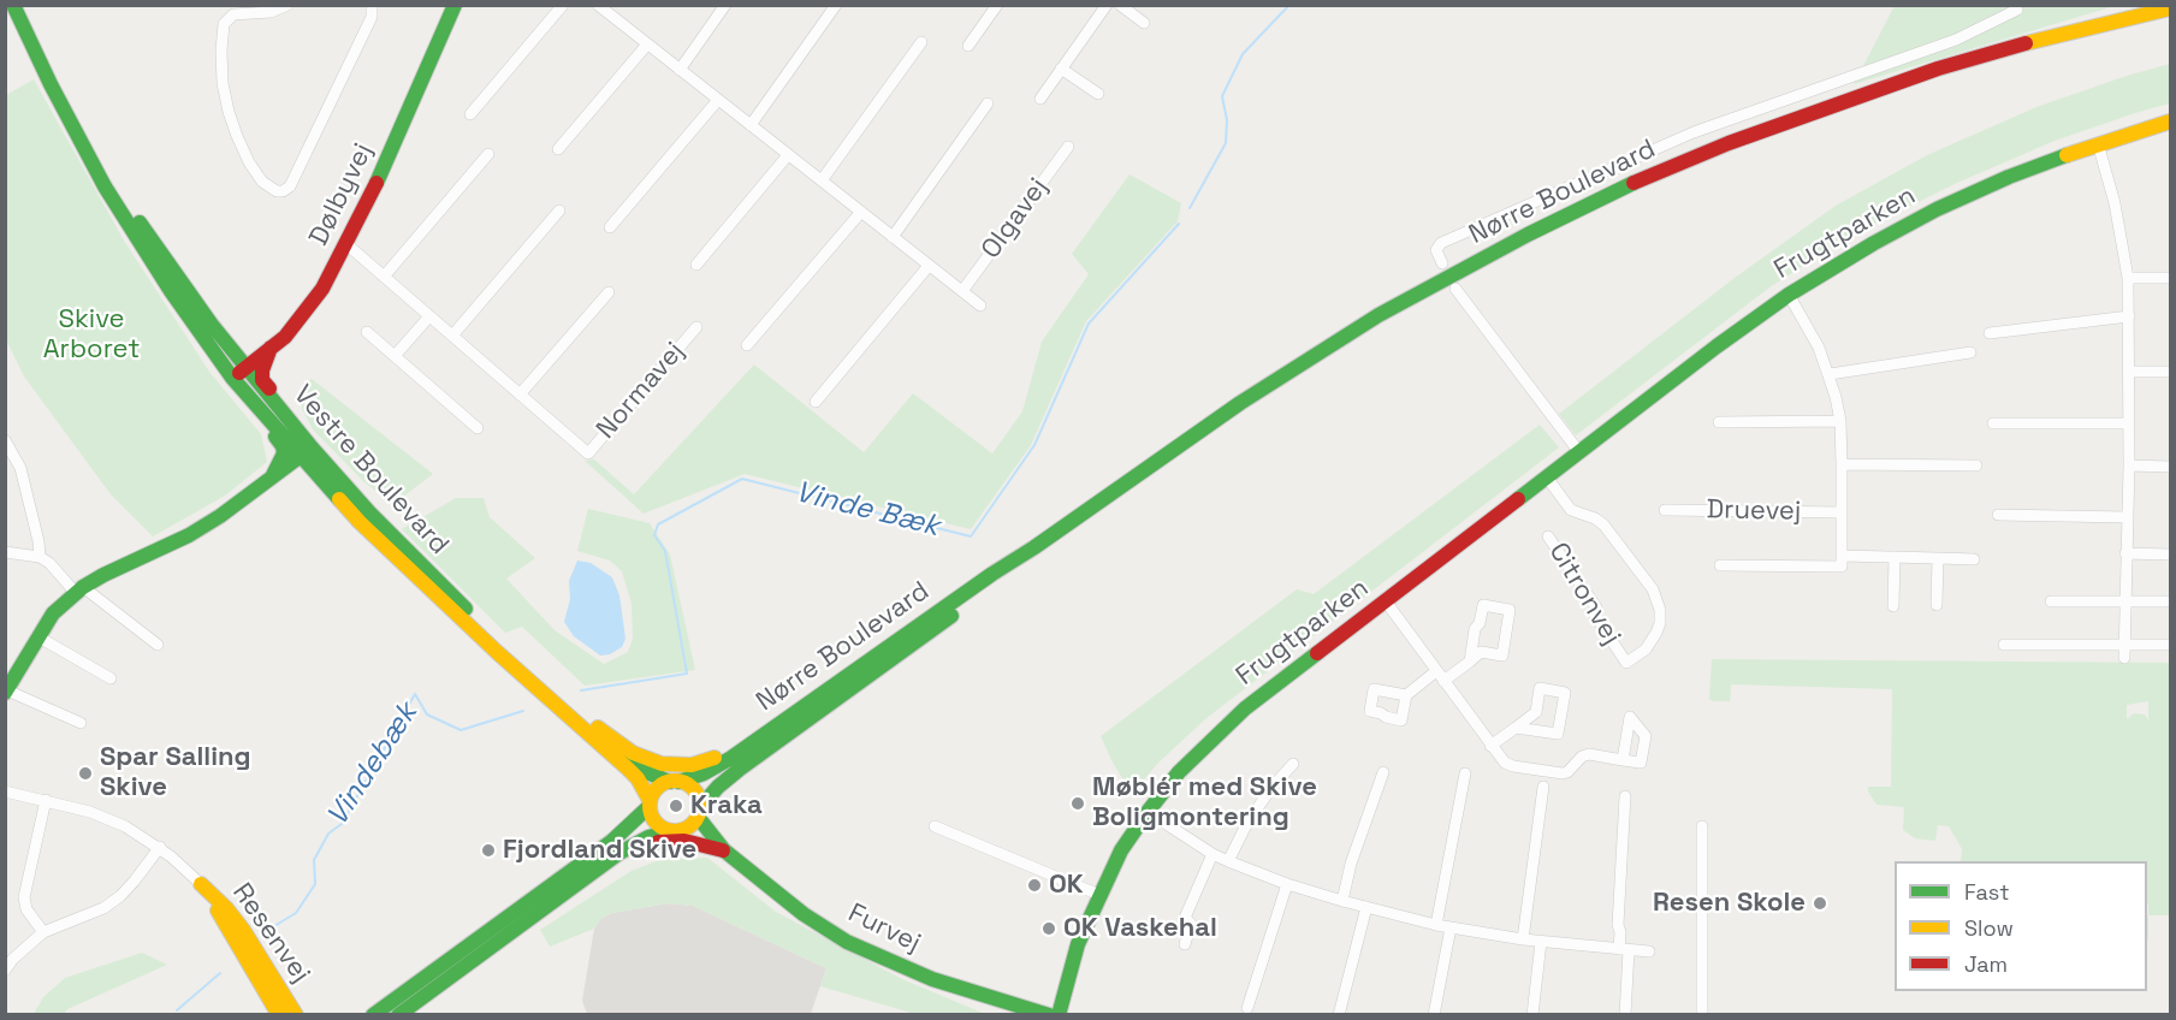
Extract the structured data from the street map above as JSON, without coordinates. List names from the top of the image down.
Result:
{
  "streets": {
    "main road": [
      "Nørre Boulevard",
      "Dølbyvej",
      "Frugtparken",
      "Vestre Boulevard",
      "Furvej",
      "Resenvej"
    ],
    "street": [
      "Olgavej",
      "Normavej",
      "Druevej",
      "Citronvej"
    ]
  },
  "crossings": [
    ["Nørre Boulevard", "Vestre Boulevard"],
    ["Nørre Boulevard", "Furvej"],
    ["Dølbyvej", "Normavej"],
    ["Dølbyvej", "Vestre Boulevard"],
    ["Frugtparken", "Druevej"],
    ["Frugtparken", "Citronvej"],
    ["Vestre Boulevard", "Furvej"]
  ],
  "water": ["Vinde Bæk", "Vindebæk"],
  "parks": ["Skive Arboret"],
  "places": [
    "Spar Salling Skive",
    "Møblér med Skive Boligmontering",
    "Kraka",
    "Fjordland Skive",
    "OK",
    "Resen Skole",
    "OK Vaskehal"
  ],
  "legend": ["Fast", "Slow", "Jam"]
}
